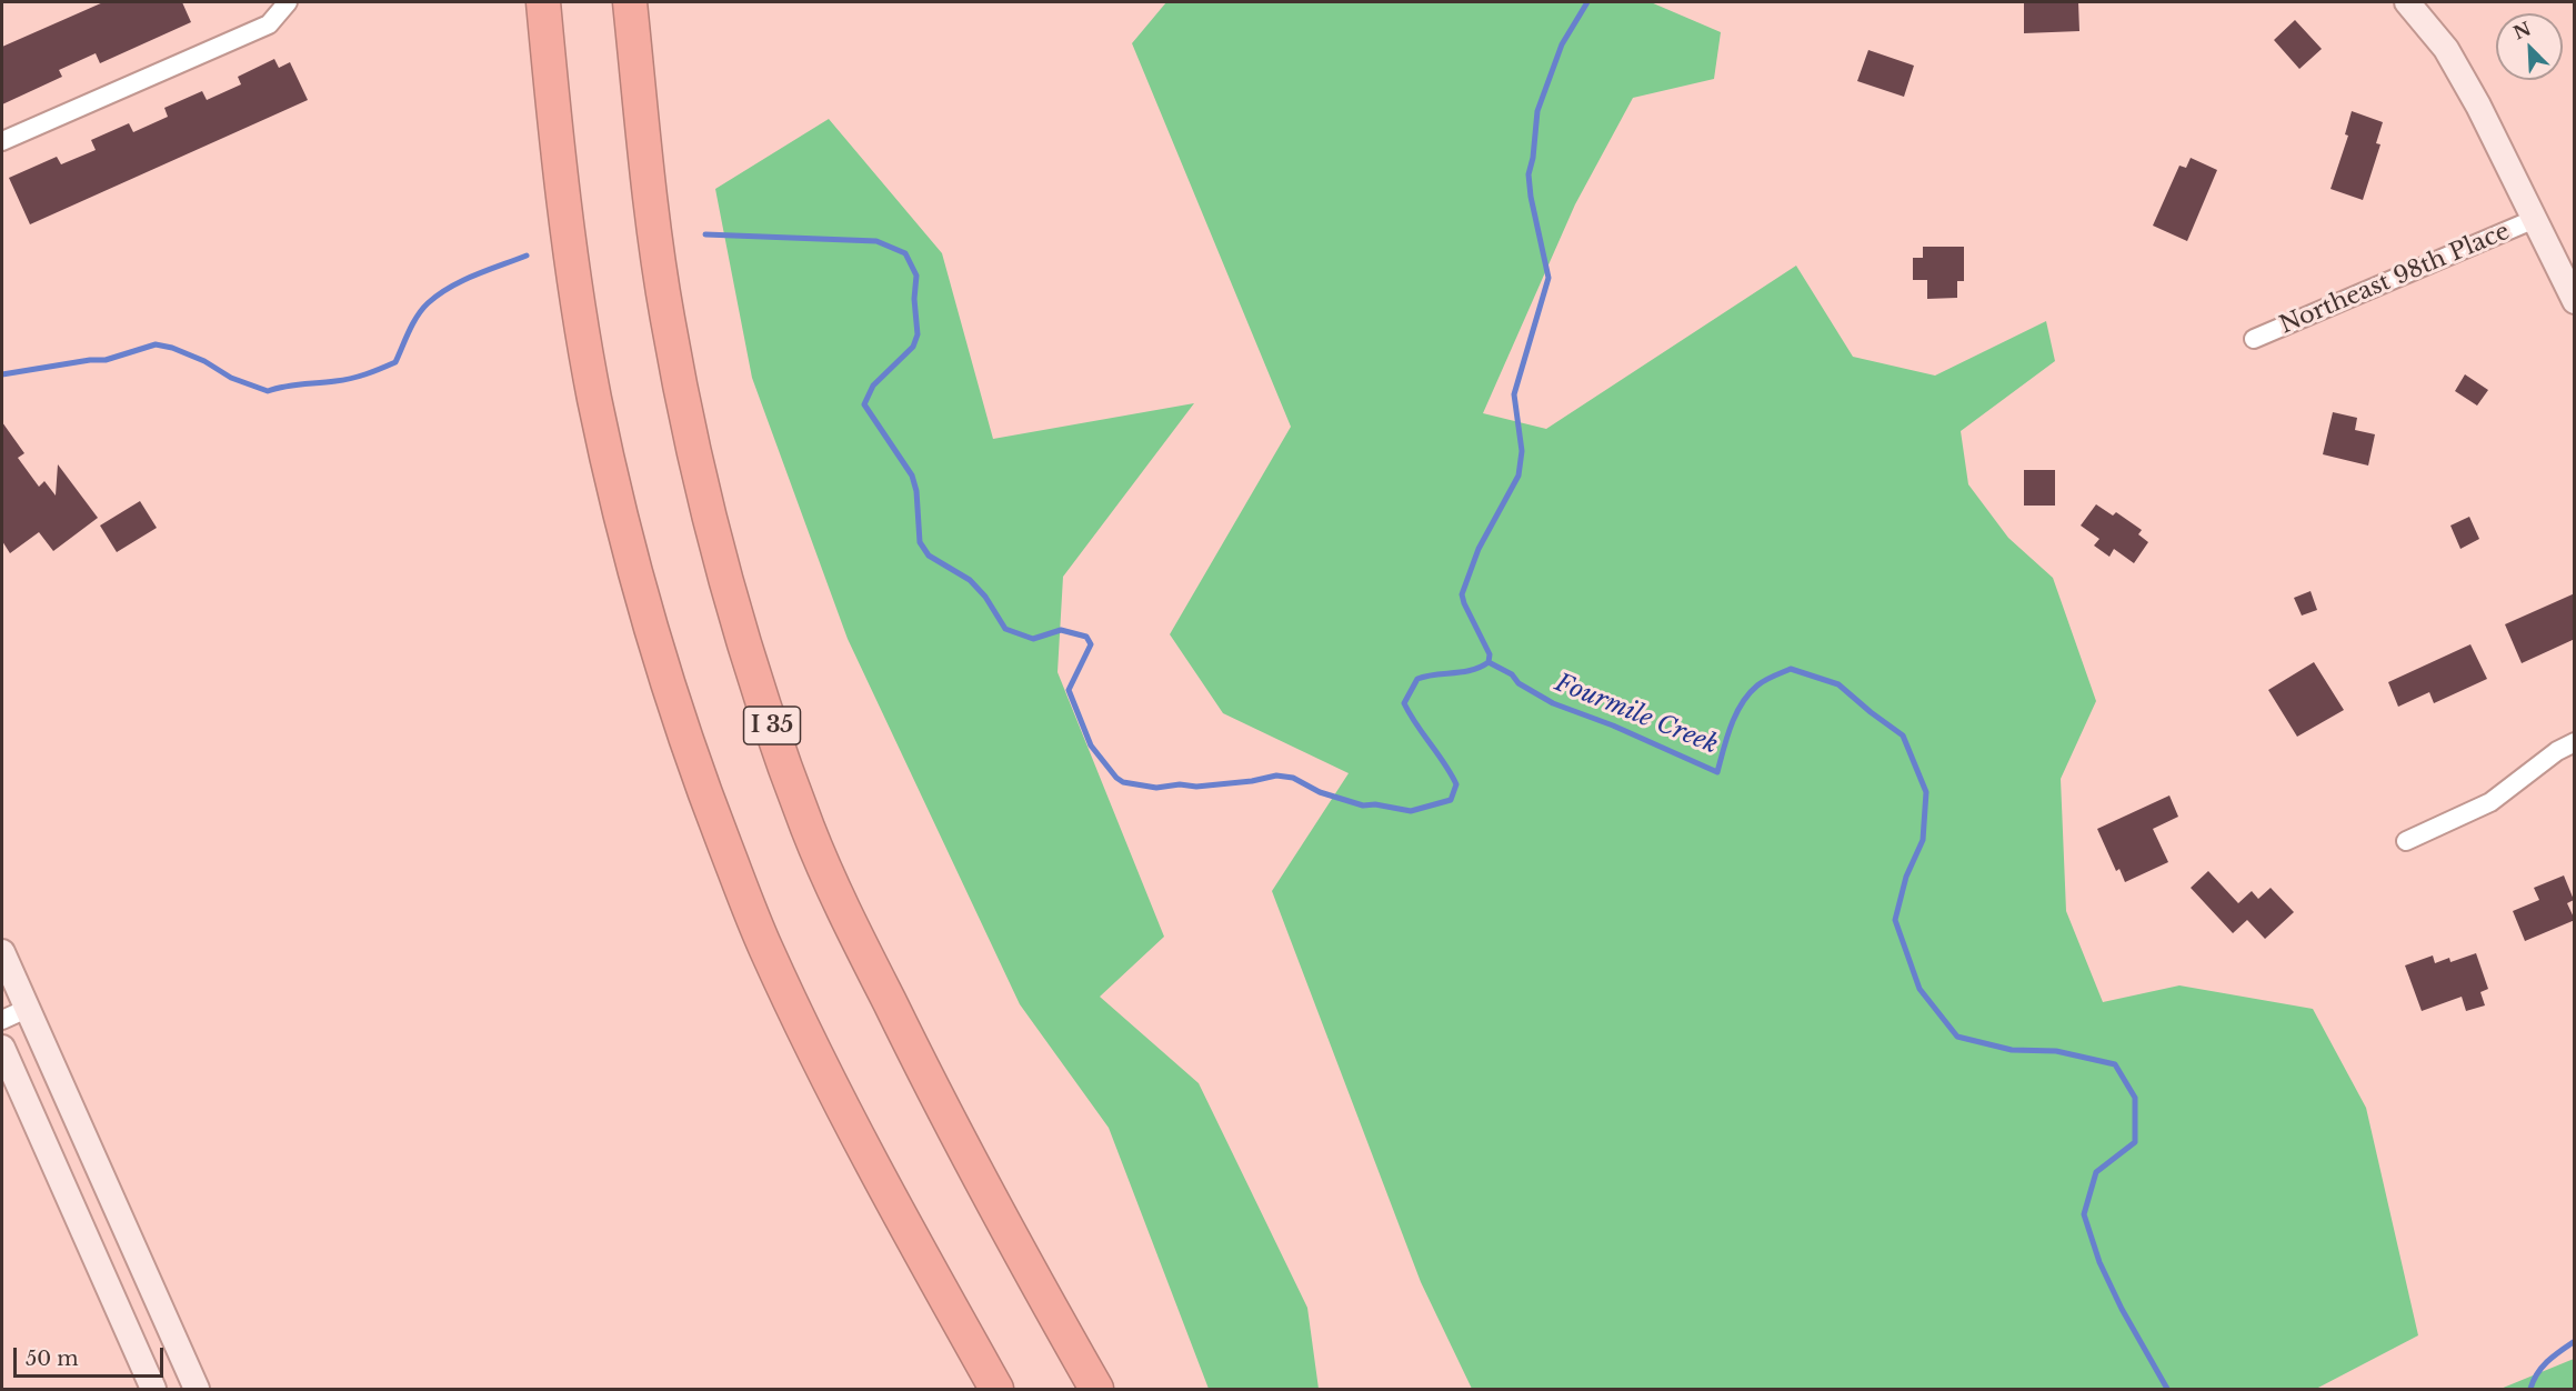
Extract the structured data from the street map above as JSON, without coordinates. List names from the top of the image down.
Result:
{
  "streets": {
    "highway": ["I 35"],
    "street": ["Northeast 98th Place"]
  },
  "water": ["Fourmile Creek"],
  "scale_bar": "50 m",
  "north": "top left"
}
